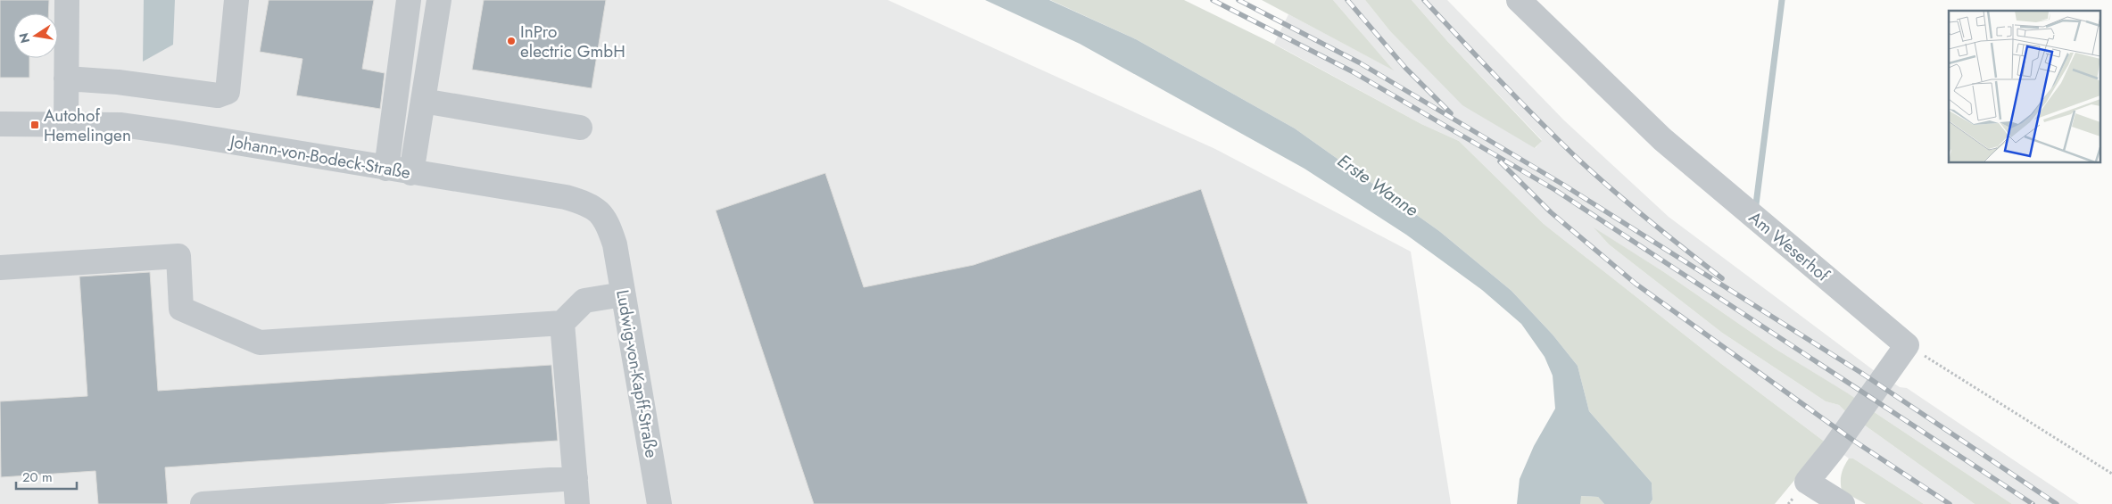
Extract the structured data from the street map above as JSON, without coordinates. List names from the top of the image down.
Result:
{
  "streets": {
    "street": ["Johann-von-Bodeck-Straße", "Am Weserhof", "Ludwig-von-Kapff-Straße"]
  },
  "crossings": [
    ["Johann-von-Bodeck-Straße", "Ludwig-von-Kapff-Straße"]
  ],
  "water": ["Erste Wanne"],
  "places": {
    "other": ["InPro electric GmbH"],
    "transit": ["Autohof Hemelingen"]
  },
  "scale_bar": "20 m",
  "north": "left"
}
